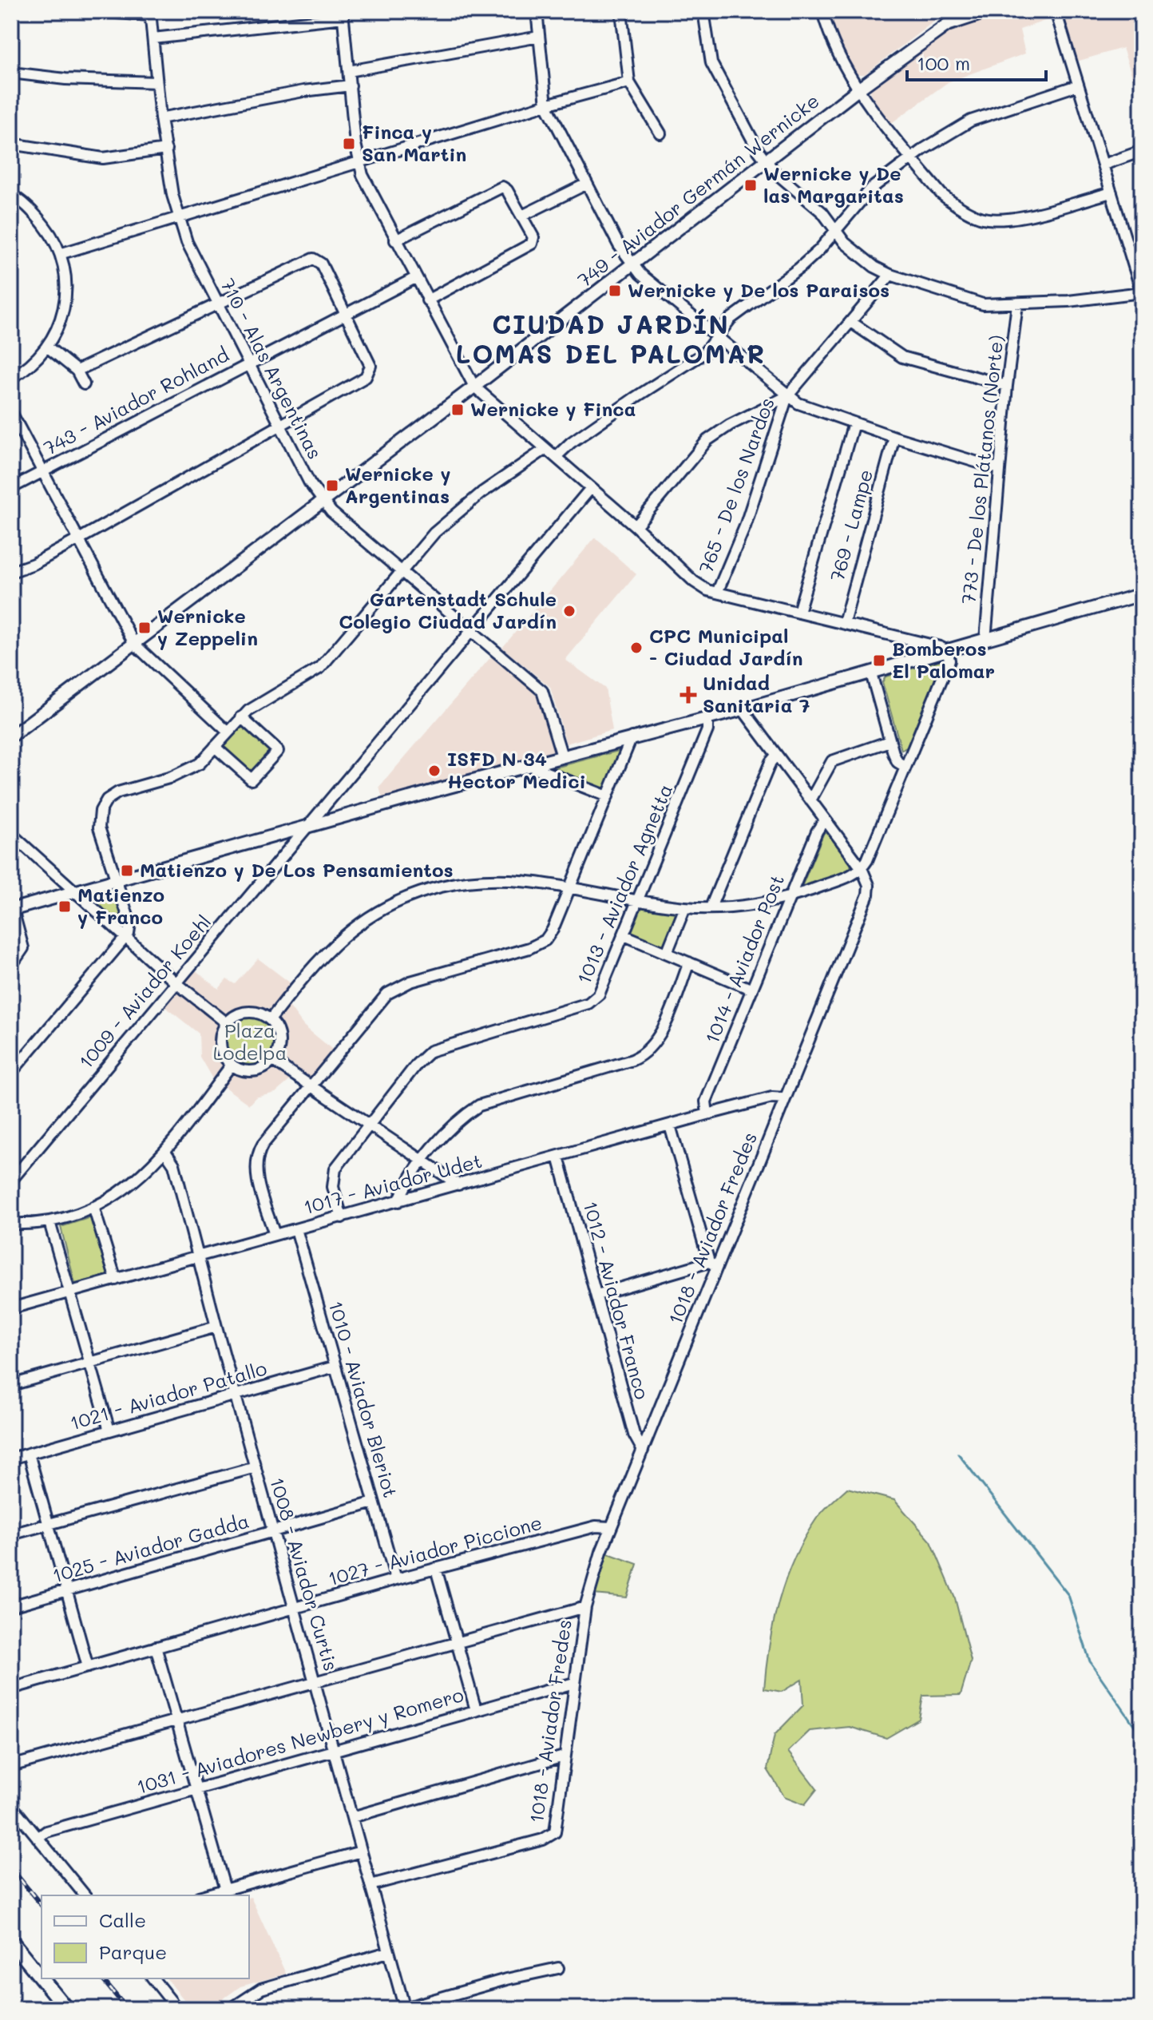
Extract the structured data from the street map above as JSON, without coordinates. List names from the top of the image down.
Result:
{
  "streets": {
    "street": [
      "749 - Aviador Germán Wernicke",
      "710 - Alas Argentinas",
      "743 - Aviador Rohland",
      "773 - De los Plátanos (Norte)",
      "765 - De los Nardos",
      "769 - Lampe",
      "1013 - Aviador Agnetta",
      "1014 - Aviador Post",
      "1009 - Aviador Koehl",
      "1017 - Aviador Udet",
      "1018 - Aviador Fredes",
      "1012 - Aviador Franco",
      "1021 - Aviador Patallo",
      "1010 - Aviador Bleriot",
      "1025 - Aviador Gadda",
      "1027 - Aviador Piccione",
      "1008 - Aviador Curtis",
      "1031 - Aviadores Newbery y Romero"
    ]
  },
  "crossings": [
    ["749 - Aviador Germán Wernicke", "710 - Alas Argentinas"],
    ["710 - Alas Argentinas", "743 - Aviador Rohland"],
    ["710 - Alas Argentinas", "1009 - Aviador Koehl"],
    ["1013 - Aviador Agnetta", "1017 - Aviador Udet"],
    ["1014 - Aviador Post", "1017 - Aviador Udet"],
    ["1017 - Aviador Udet", "1018 - Aviador Fredes"],
    ["1017 - Aviador Udet", "1012 - Aviador Franco"],
    ["1017 - Aviador Udet", "1010 - Aviador Bleriot"],
    ["1017 - Aviador Udet", "1008 - Aviador Curtis"],
    ["1018 - Aviador Fredes", "1012 - Aviador Franco"],
    ["1018 - Aviador Fredes", "1027 - Aviador Piccione"],
    ["1018 - Aviador Fredes", "1008 - Aviador Curtis"],
    ["1018 - Aviador Fredes", "1031 - Aviadores Newbery y Romero"],
    ["1021 - Aviador Patallo", "1010 - Aviador Bleriot"],
    ["1021 - Aviador Patallo", "1008 - Aviador Curtis"],
    ["1010 - Aviador Bleriot", "1025 - Aviador Gadda"],
    ["1010 - Aviador Bleriot", "1027 - Aviador Piccione"],
    ["1025 - Aviador Gadda", "1008 - Aviador Curtis"],
    ["1027 - Aviador Piccione", "1008 - Aviador Curtis"],
    ["1008 - Aviador Curtis", "1031 - Aviadores Newbery y Romero"]
  ],
  "districts": ["CIUDAD JARDÍN LOMAS DEL PALOMAR"],
  "parks": ["Plaza Lodelpa"],
  "places": {
    "transit": [
      "Finca y San Martin",
      "Wernicke y De las Margaritas",
      "Wernicke y De los Paraisos",
      "Wernicke y Finca",
      "Wernicke y Argentinas",
      "Wernicke y Zeppelin",
      "Bomberos El Palomar",
      "Matienzo y De Los Pensamientos",
      "Matienzo y Franco"
    ],
    "other": ["Gartenstadt Schule Colegio Ciudad Jardín", "CPC Municipal - Ciudad Jardín", "ISFD N 34 Hector Medici"],
    "health": ["Unidad Sanitaria 7"]
  },
  "legend": ["Calle", "Parque"],
  "scale_bar": "100 m"
}
